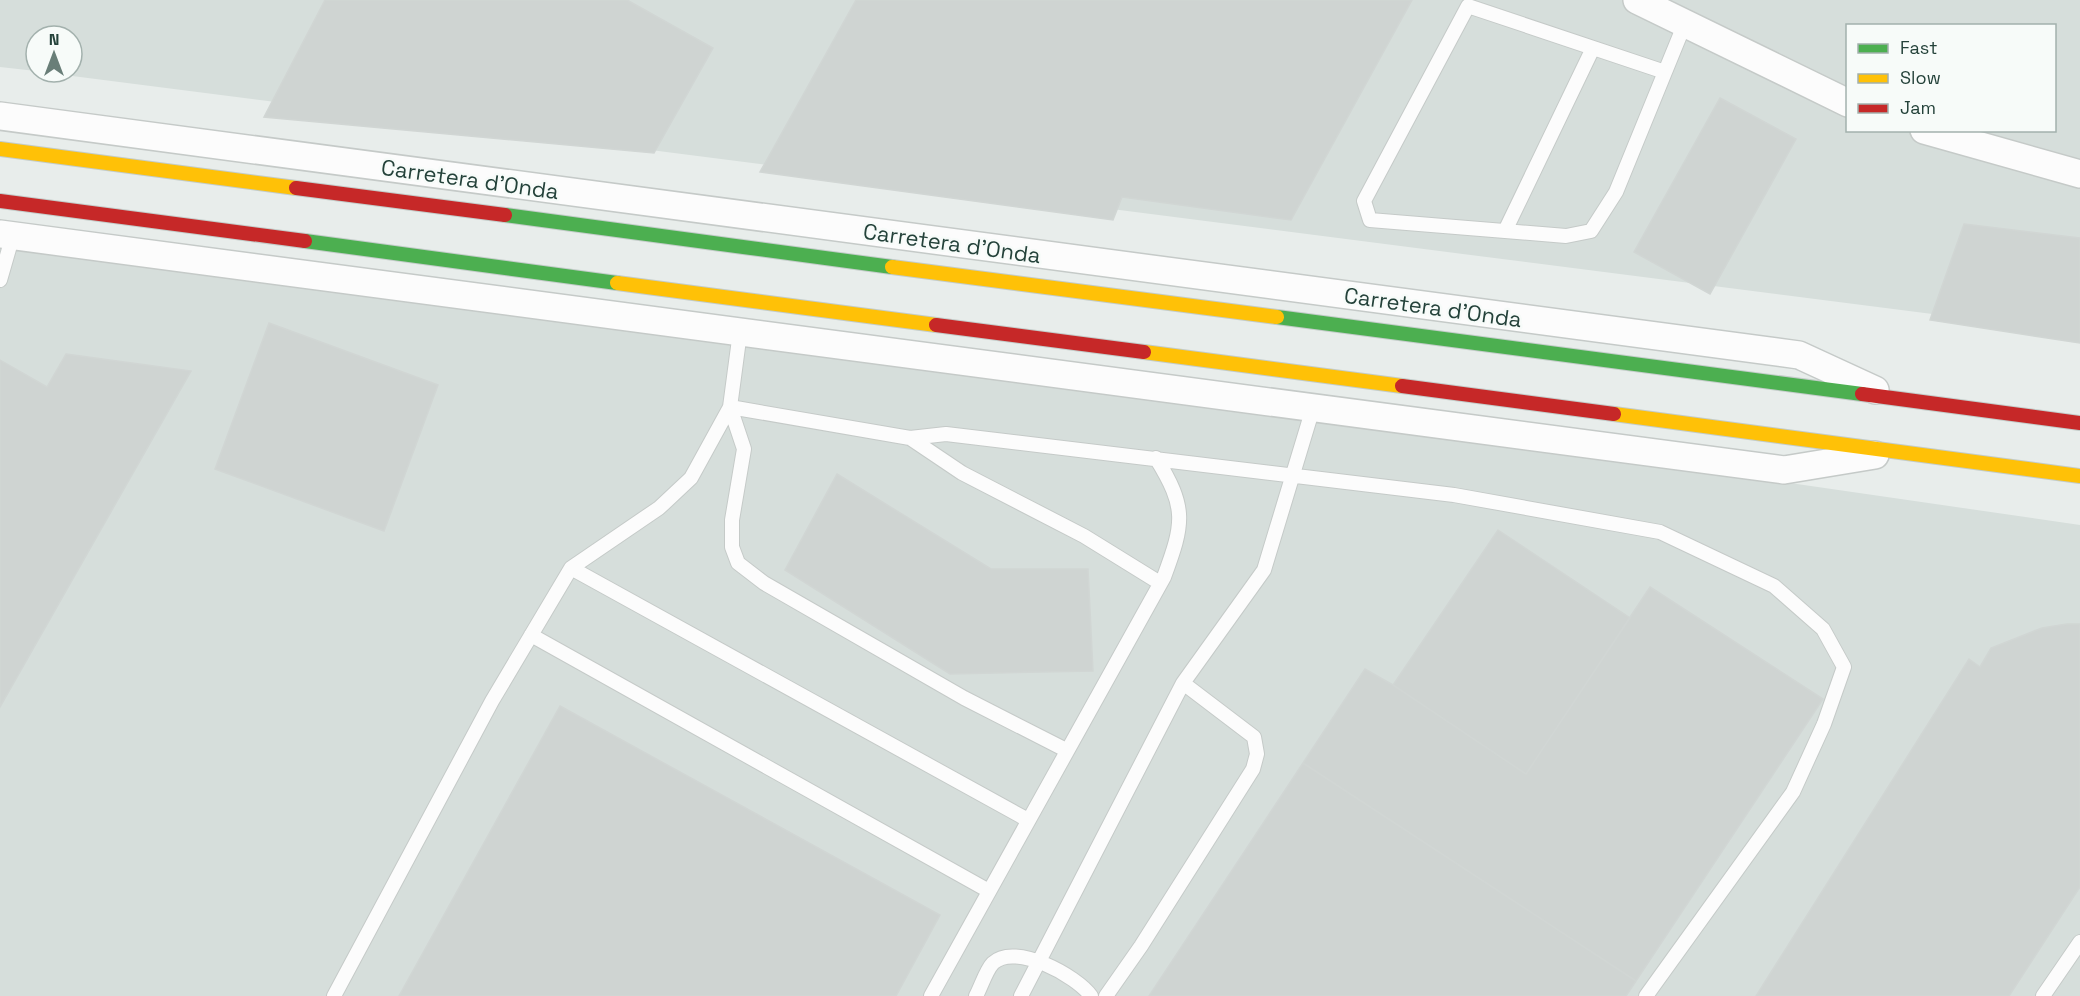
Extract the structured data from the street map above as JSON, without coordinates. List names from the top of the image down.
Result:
{
  "streets": {
    "main road": ["Carretera d'Onda"]
  },
  "legend": ["Fast", "Slow", "Jam"],
  "north": "top"
}
